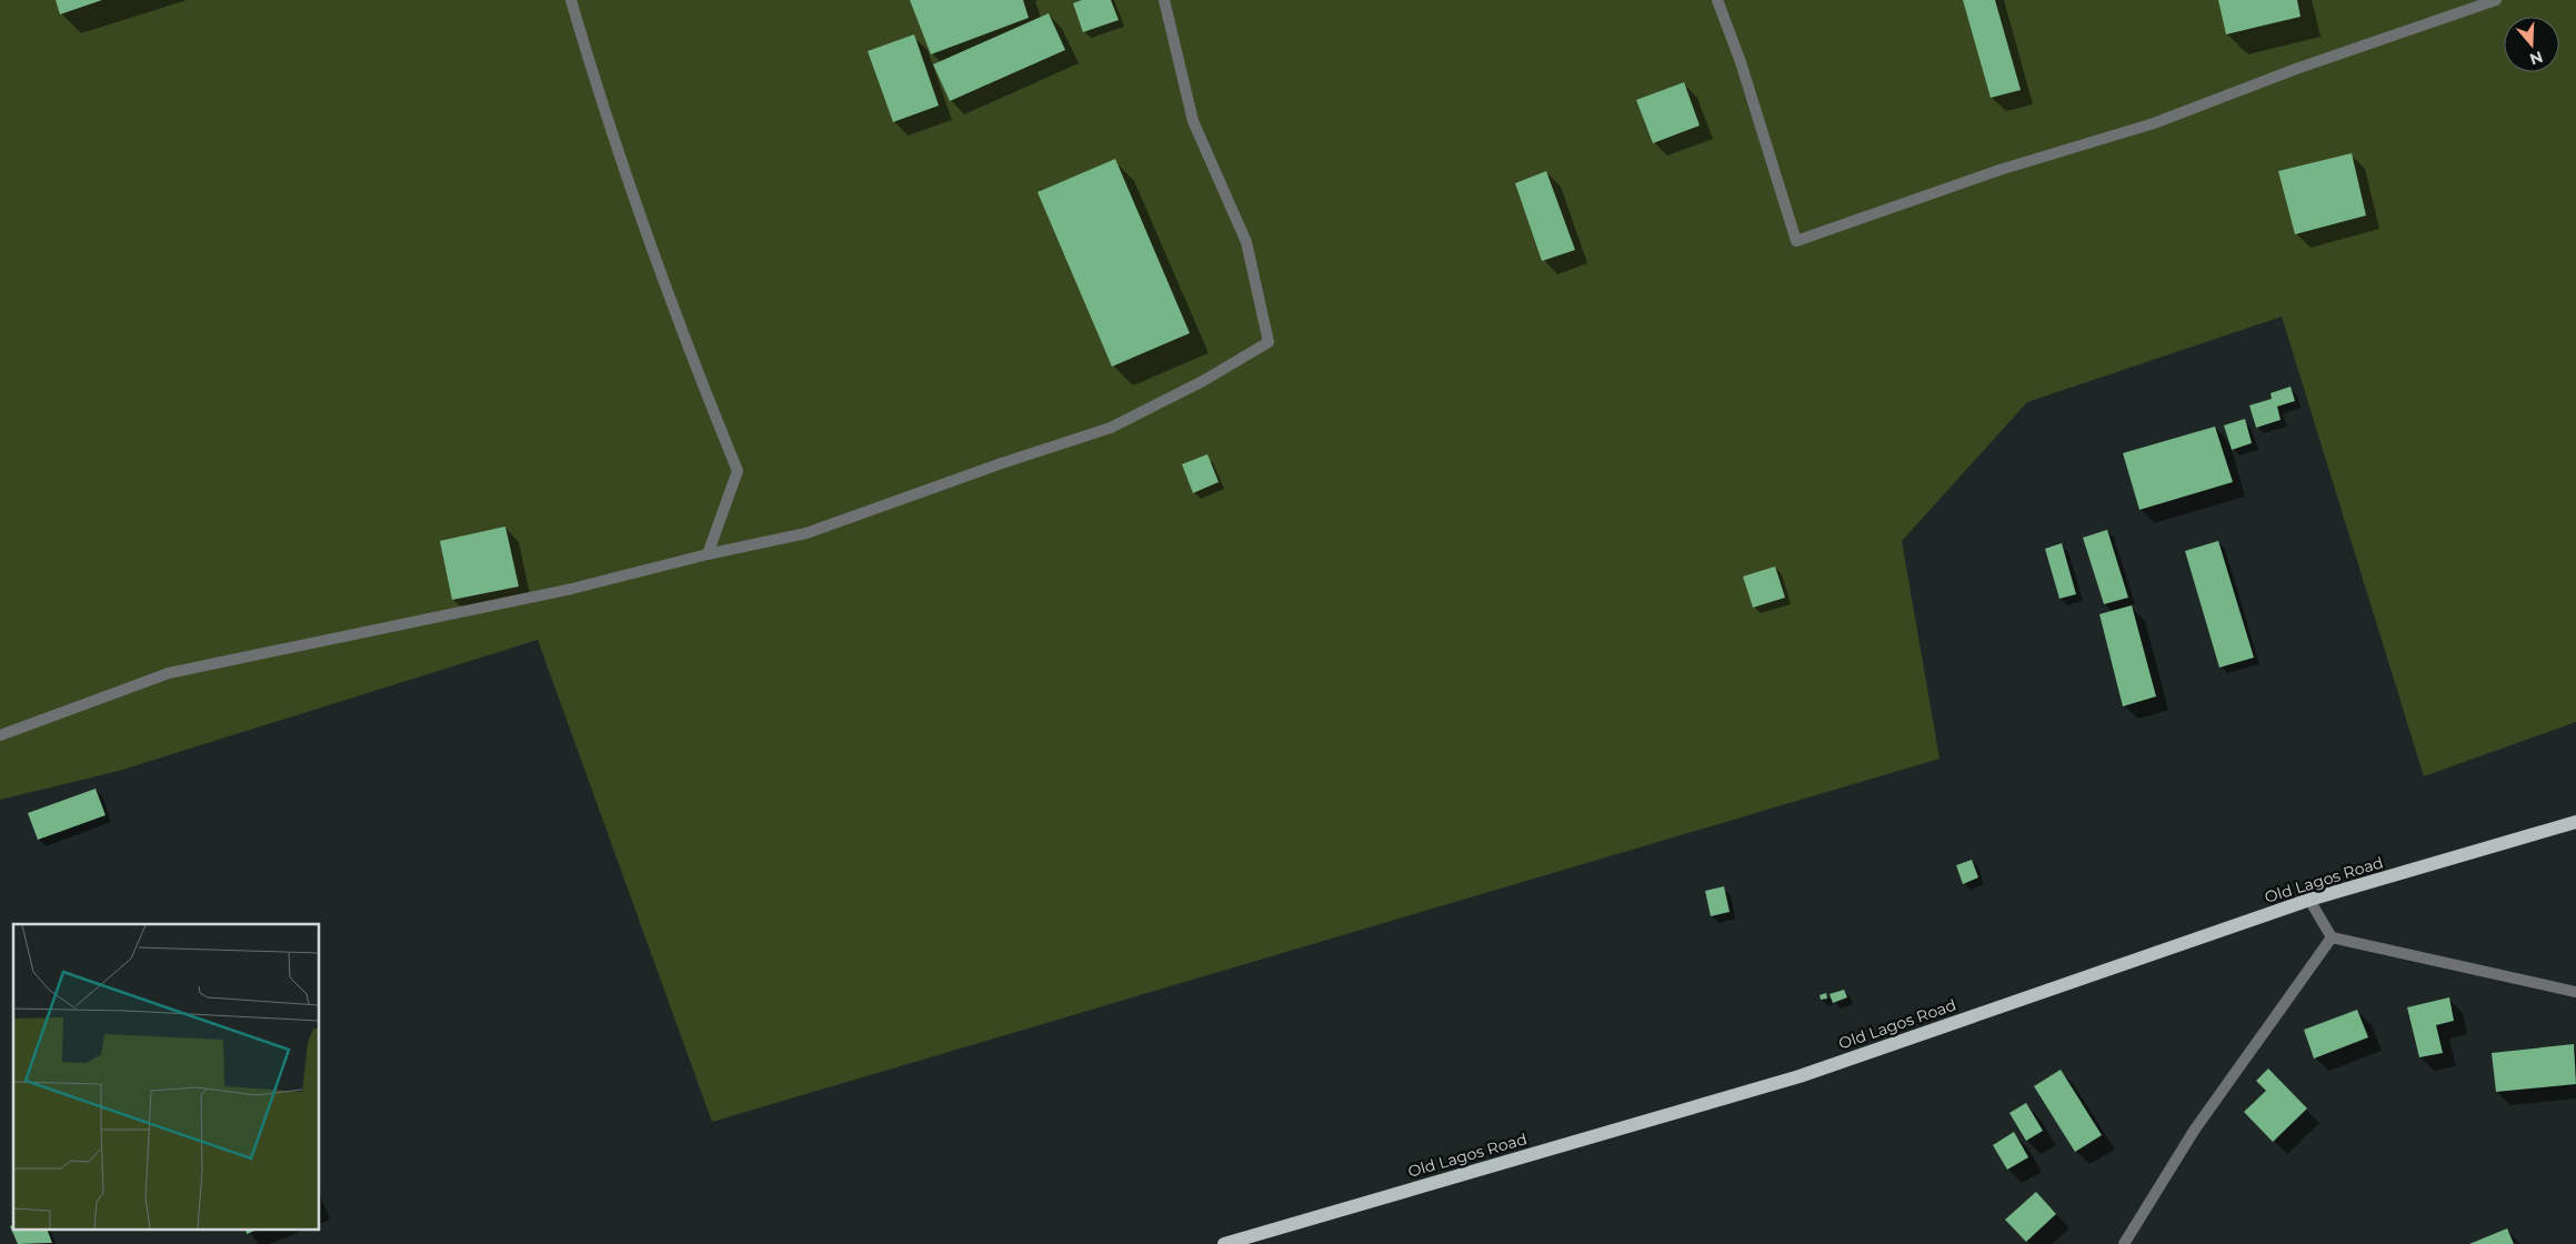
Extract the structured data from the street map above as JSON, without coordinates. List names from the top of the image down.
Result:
{
  "streets": {
    "main road": ["Old Lagos Road"]
  },
  "north": "bottom"
}
